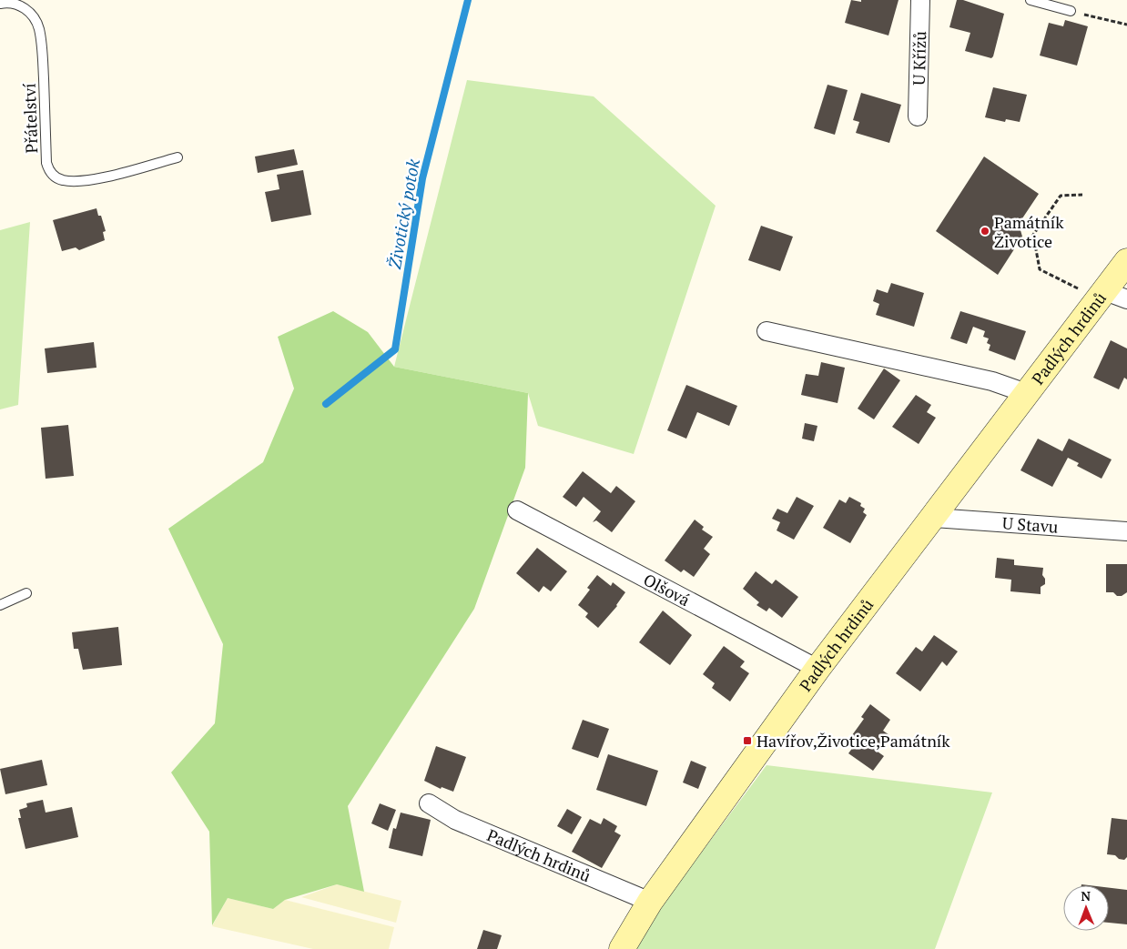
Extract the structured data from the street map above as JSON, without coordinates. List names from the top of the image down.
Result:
{
  "streets": {
    "street": [
      "U Křížů",
      "Padlých hrdinů",
      "U Stavu",
      "Olšová"
    ],
    "lane": ["Přátelství"]
  },
  "crossings": [
    ["Padlých hrdinů", "U Stavu"],
    ["Padlých hrdinů", "Olšová"]
  ],
  "water": ["Životický potok"],
  "places": {
    "other": ["Památník Životice"],
    "transit": ["Havířov,Životice,Památník"]
  },
  "north": "top"
}
